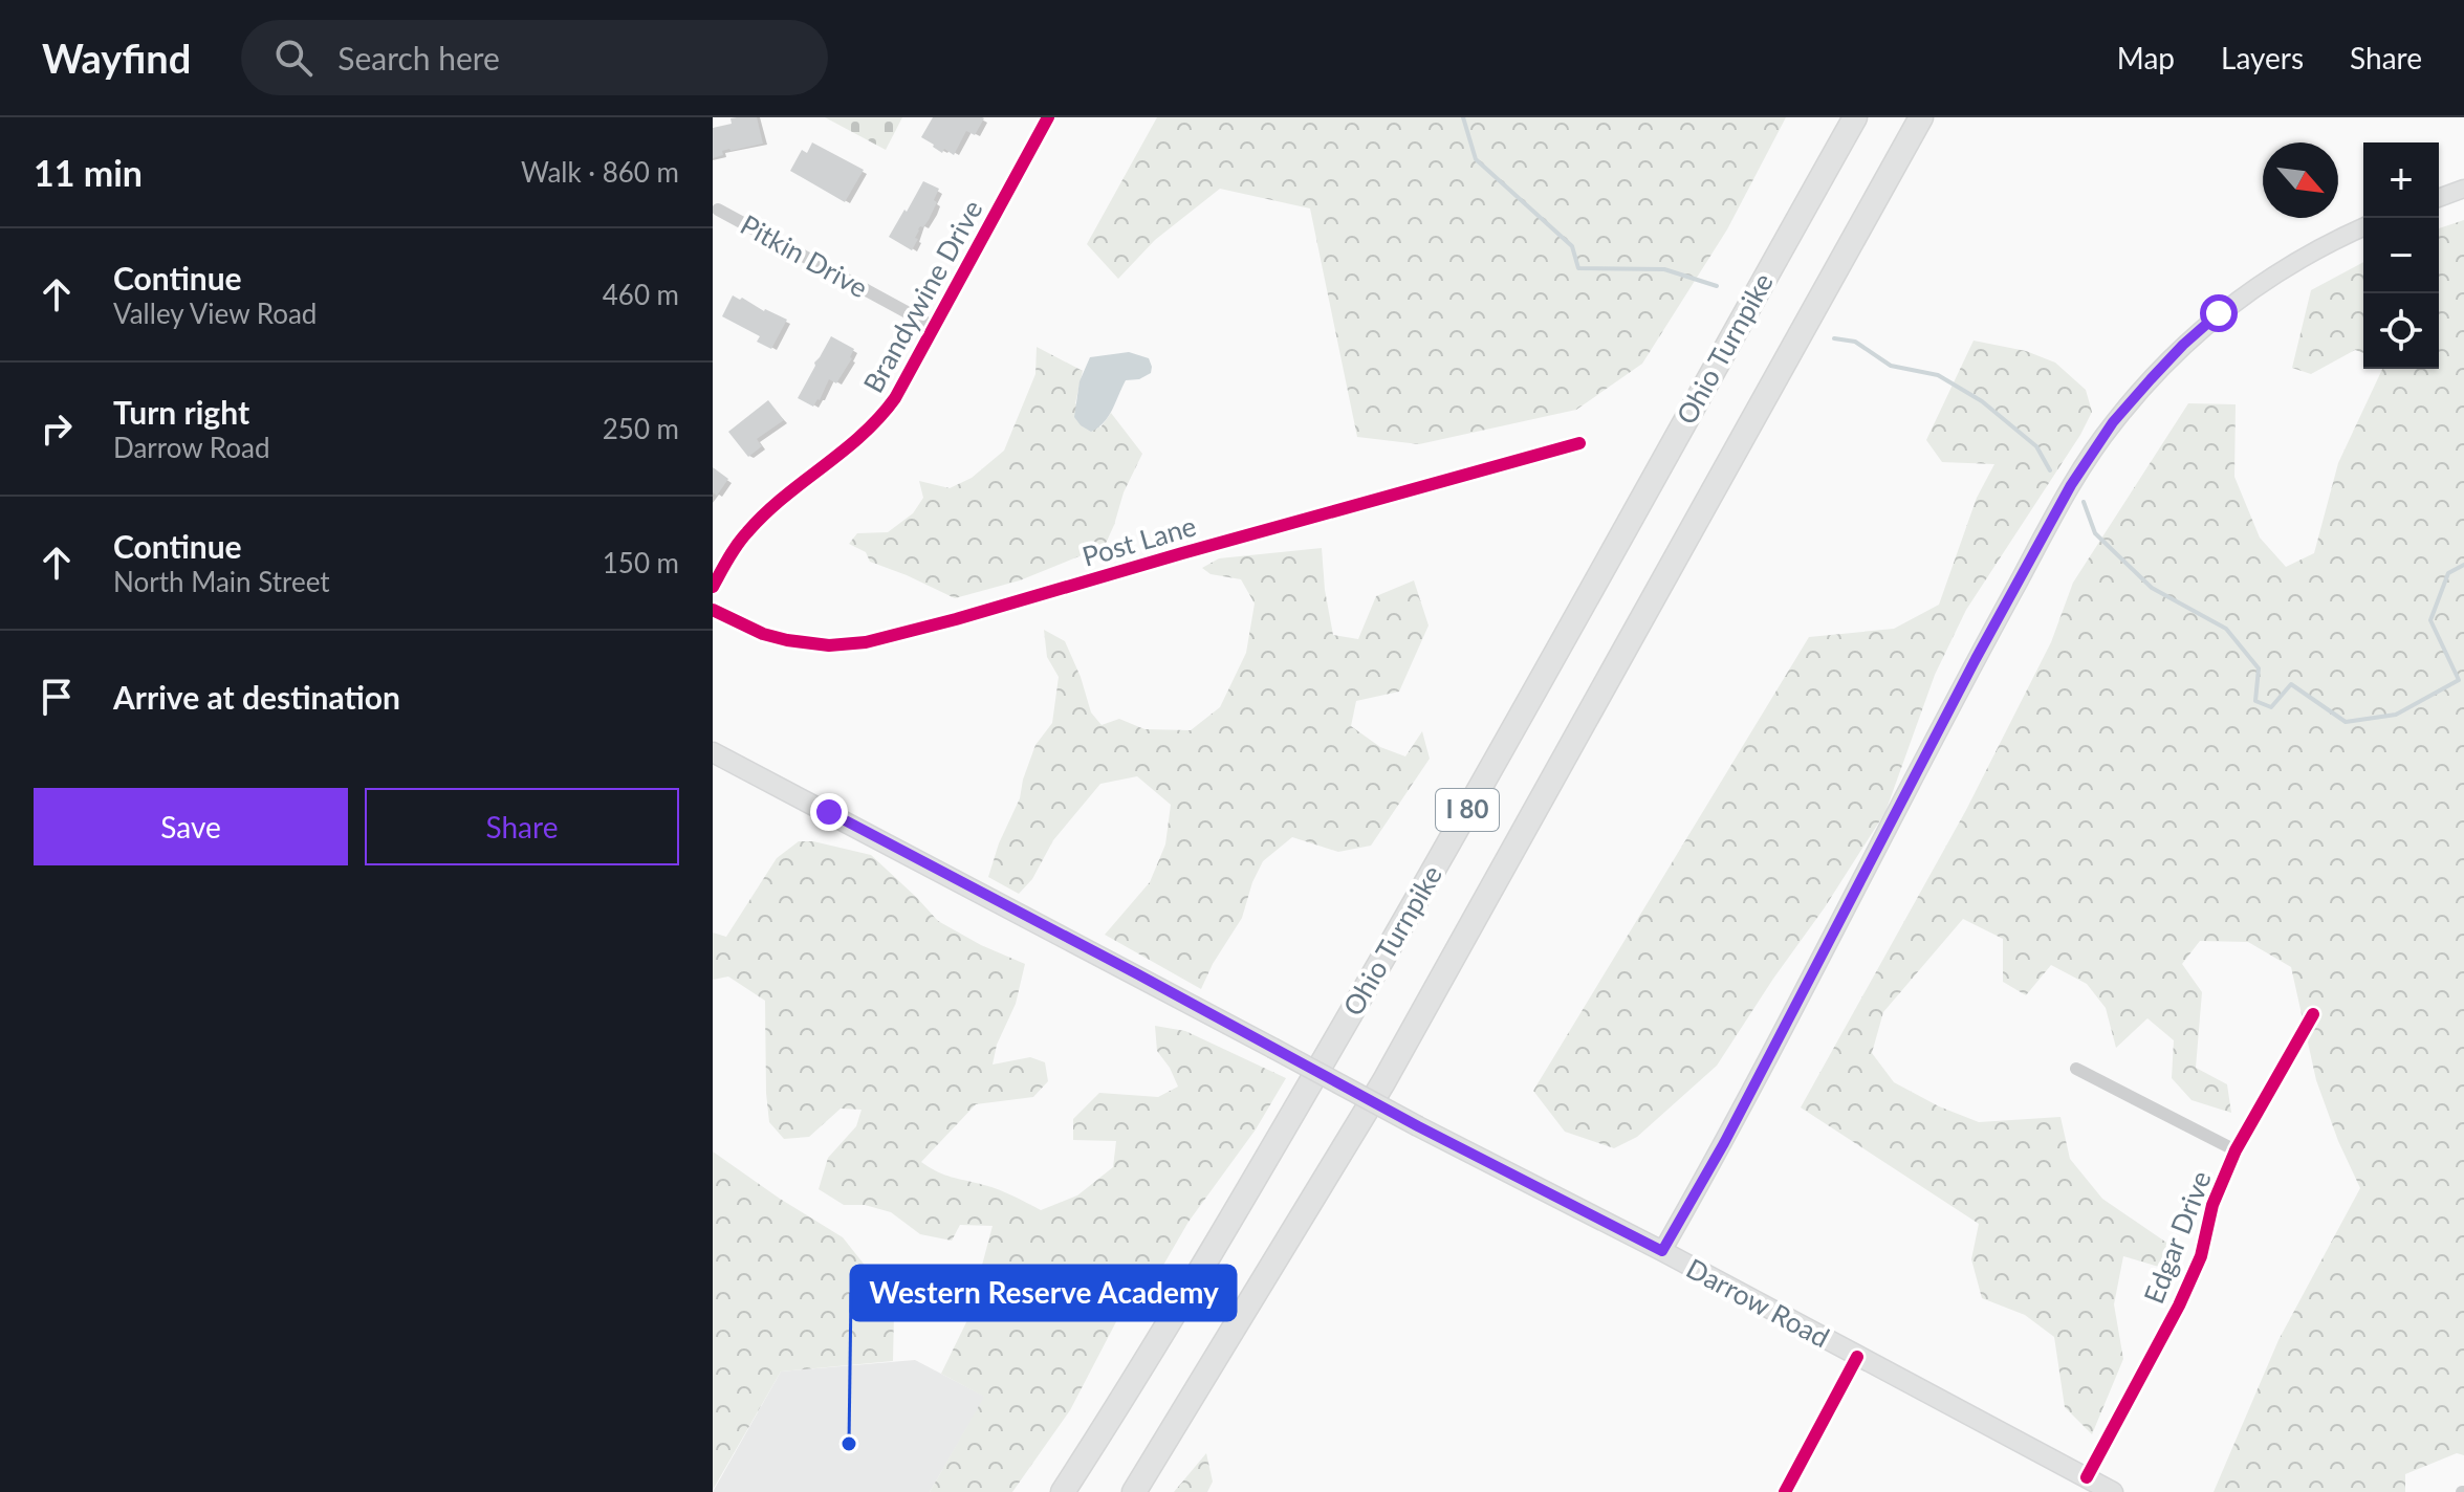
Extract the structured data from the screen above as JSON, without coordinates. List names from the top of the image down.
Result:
{
  "streets": {
    "highway": ["Ohio Turnpike", "I 80"],
    "main road": ["Darrow Road"],
    "street": [
      "Pitkin Drive",
      "Brandywine Drive",
      "Post Lane",
      "Edgar Drive"
    ]
  },
  "crossings": [
    ["Pitkin Drive", "Brandywine Drive"],
    ["Edgar Drive", "Darrow Road"]
  ],
  "places": ["Western Reserve Academy"],
  "north": "bottom right",
  "page": {
    "header": "Wayfind",
    "search": "Search here",
    "nav": ["Map", "Layers", "Share"],
    "heading": ["11 min", "Walk · 860 m"],
    "map_buttons": ["+", "−"],
    "list": [
      ["Continue", "Valley View Road", "460 m"],
      ["Turn right", "Darrow Road", "250 m"],
      ["Continue", "North Main Street", "150 m"],
      "Arrive at destination"
    ],
    "buttons": ["Save", "Share"]
  }
}
